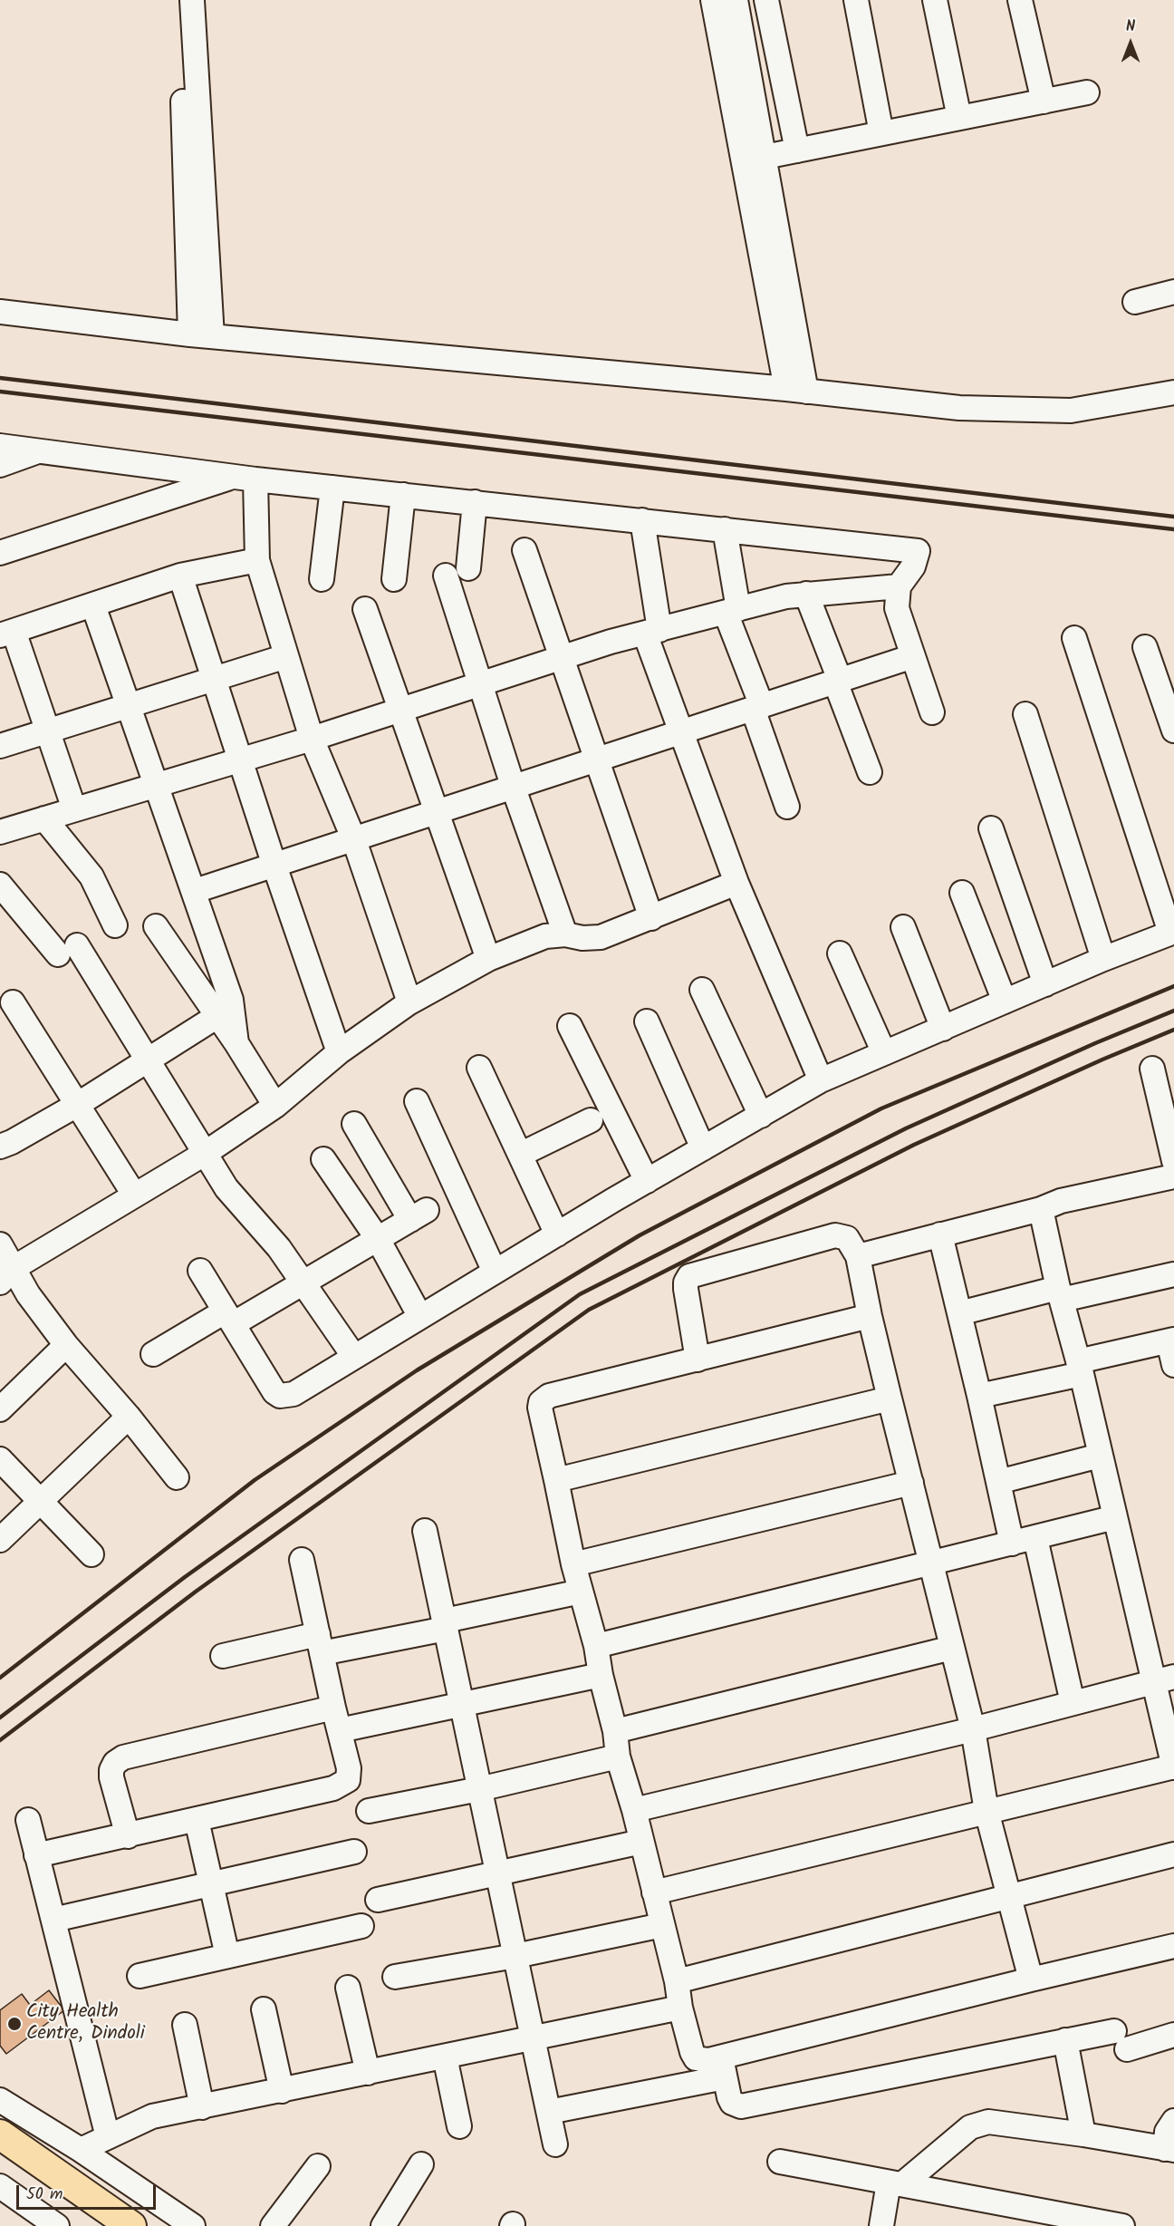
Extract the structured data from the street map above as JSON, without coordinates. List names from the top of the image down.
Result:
{
  "places": ["City Health Centre, Dindoli"],
  "scale_bar": "50 m",
  "north": "top"
}
